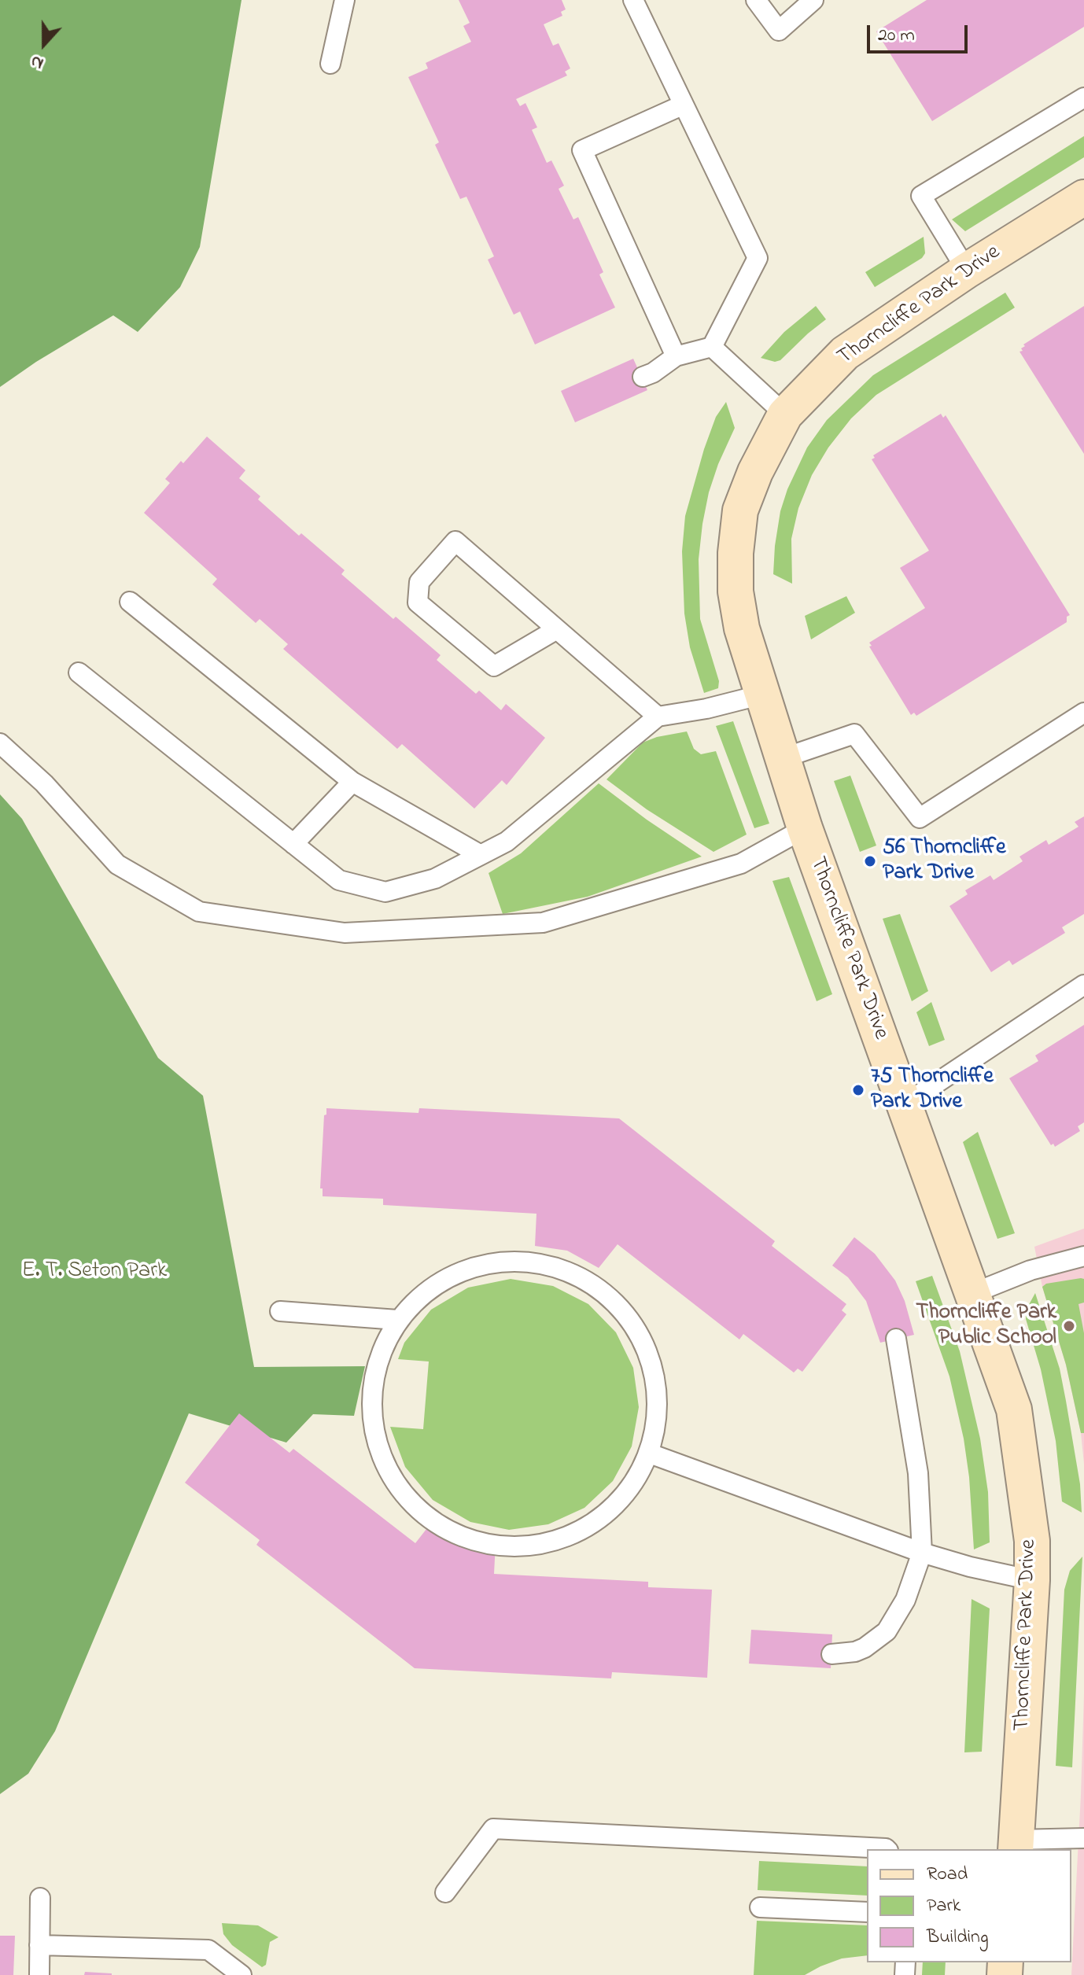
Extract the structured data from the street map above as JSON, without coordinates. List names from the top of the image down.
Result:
{
  "streets": {
    "street": ["Thorncliffe Park Drive"]
  },
  "parks": ["E. T. Seton Park"],
  "places": ["56 Thorncliffe Park Drive", "75 Thorncliffe Park Drive", "Thorncliffe Park Public School"],
  "legend": ["Road", "Park", "Building"],
  "scale_bar": "20 m",
  "north": "bottom"
}
